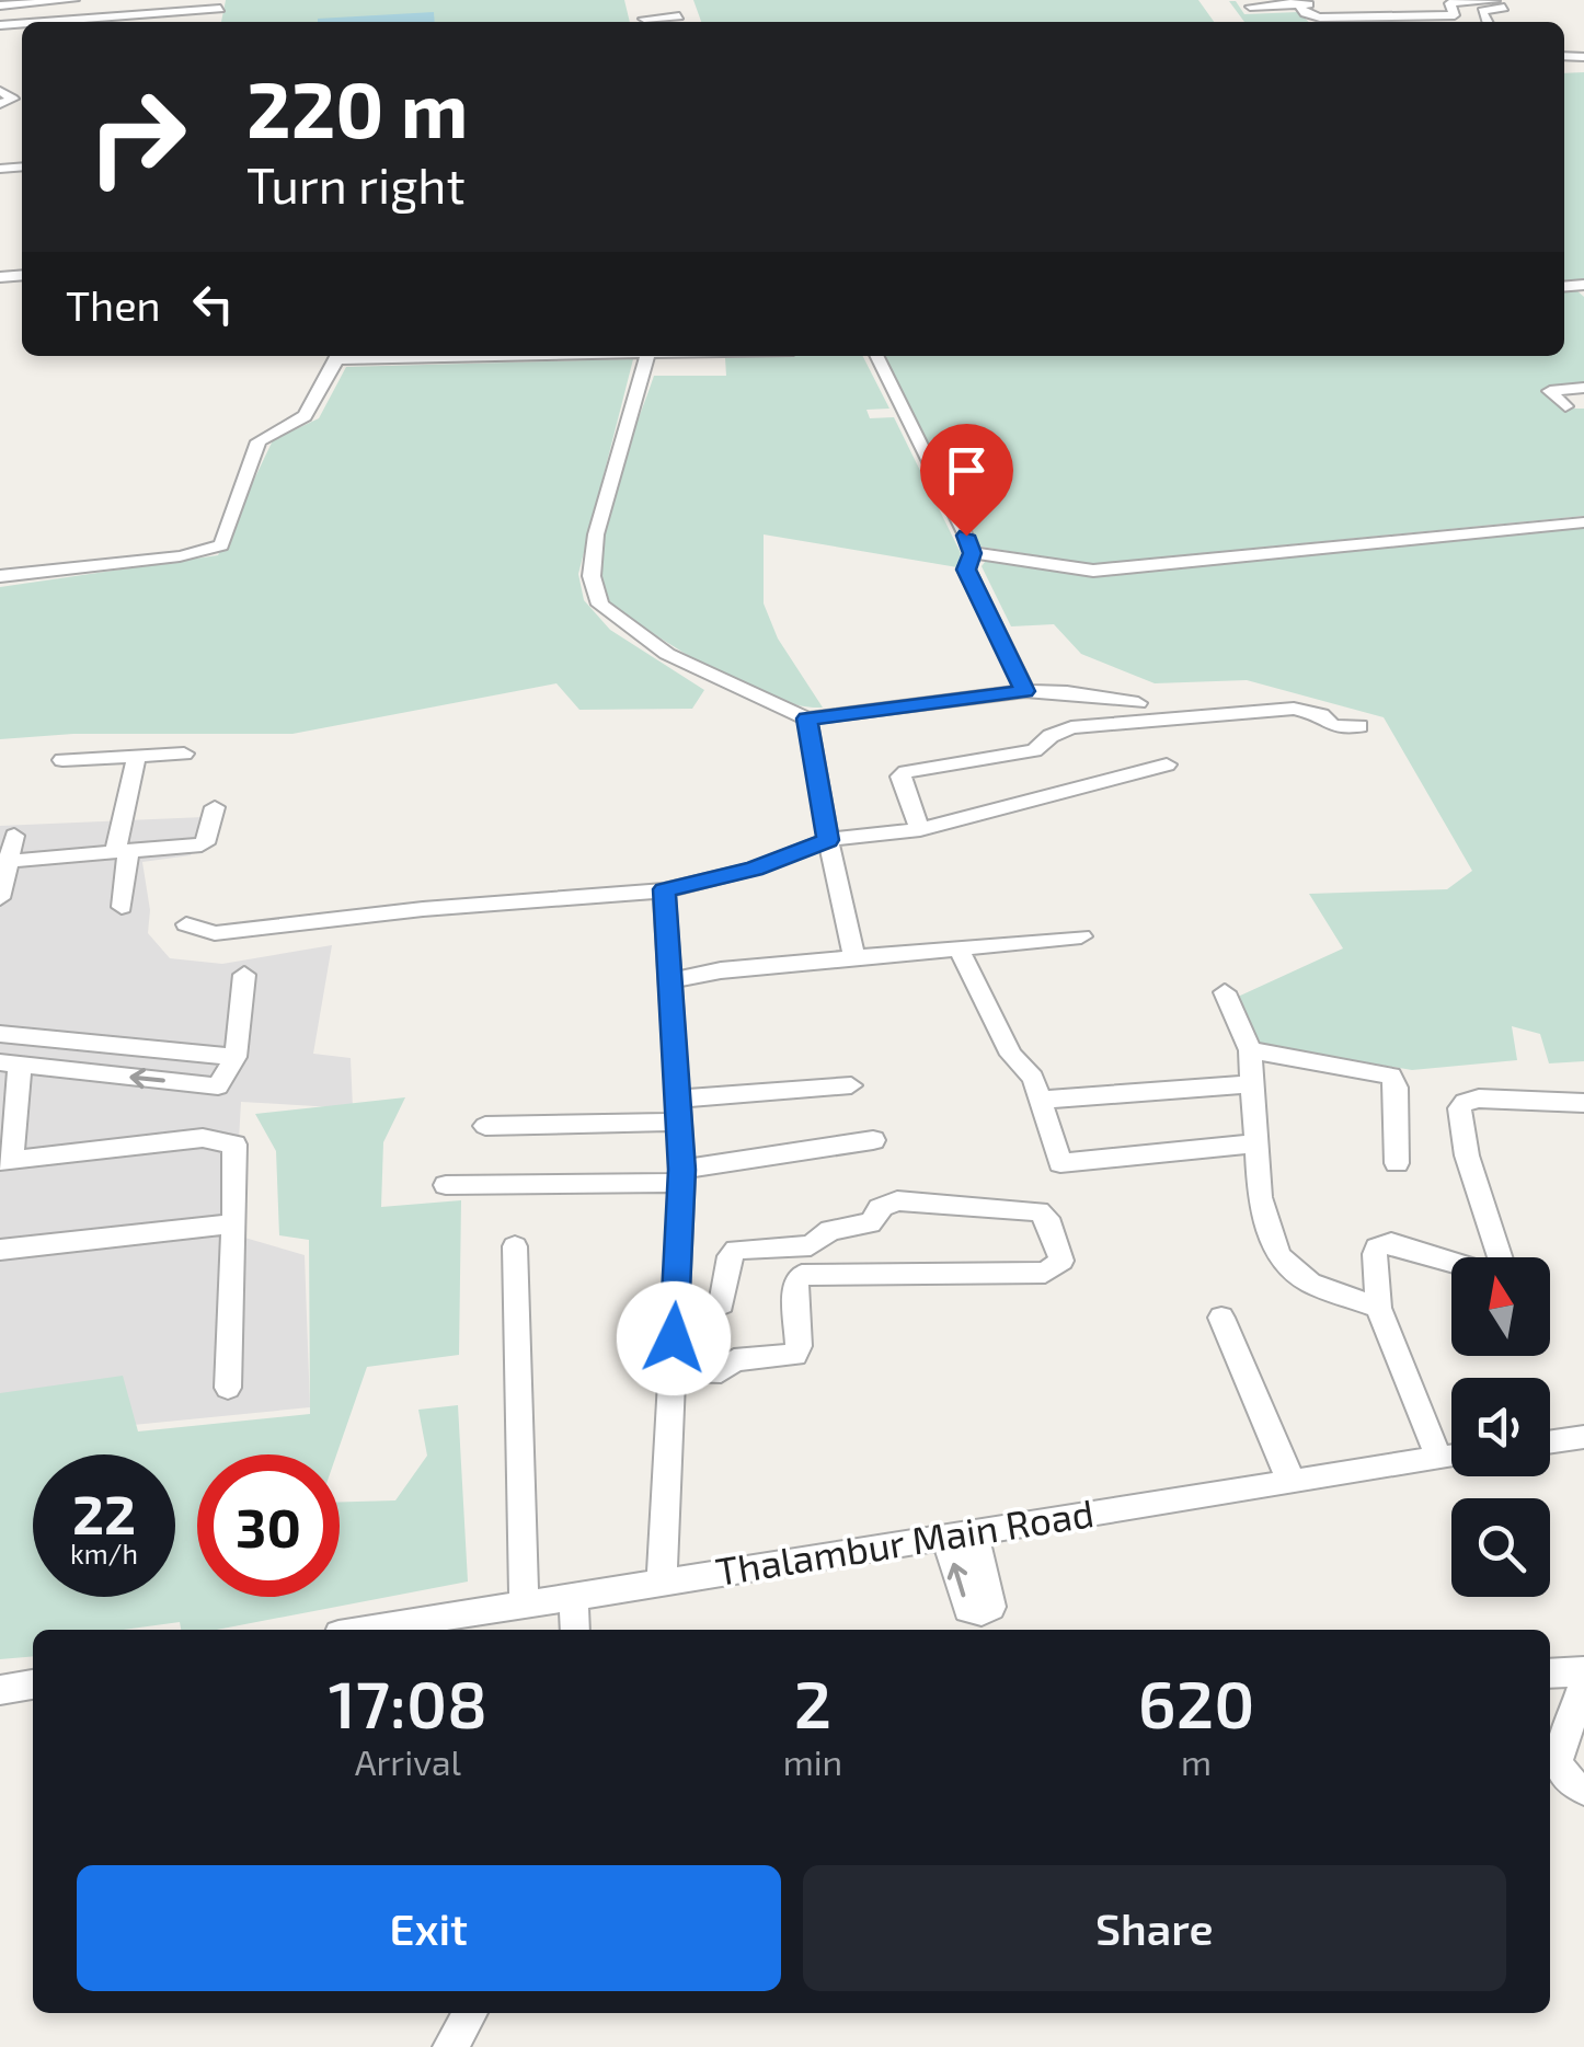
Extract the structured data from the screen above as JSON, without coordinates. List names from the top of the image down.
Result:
{
  "streets": {
    "street": ["Thalambur Main Road"]
  },
  "north": "top",
  "page": {
    "turn": ["220 m", "Turn right"],
    "then": "Then",
    "speed": "22 km/h",
    "limit": "30",
    "eta": [
      "17:08",
      "Arrival",
      "2",
      "min",
      "620",
      "m"
    ],
    "buttons": ["Exit", "Share"]
  }
}
